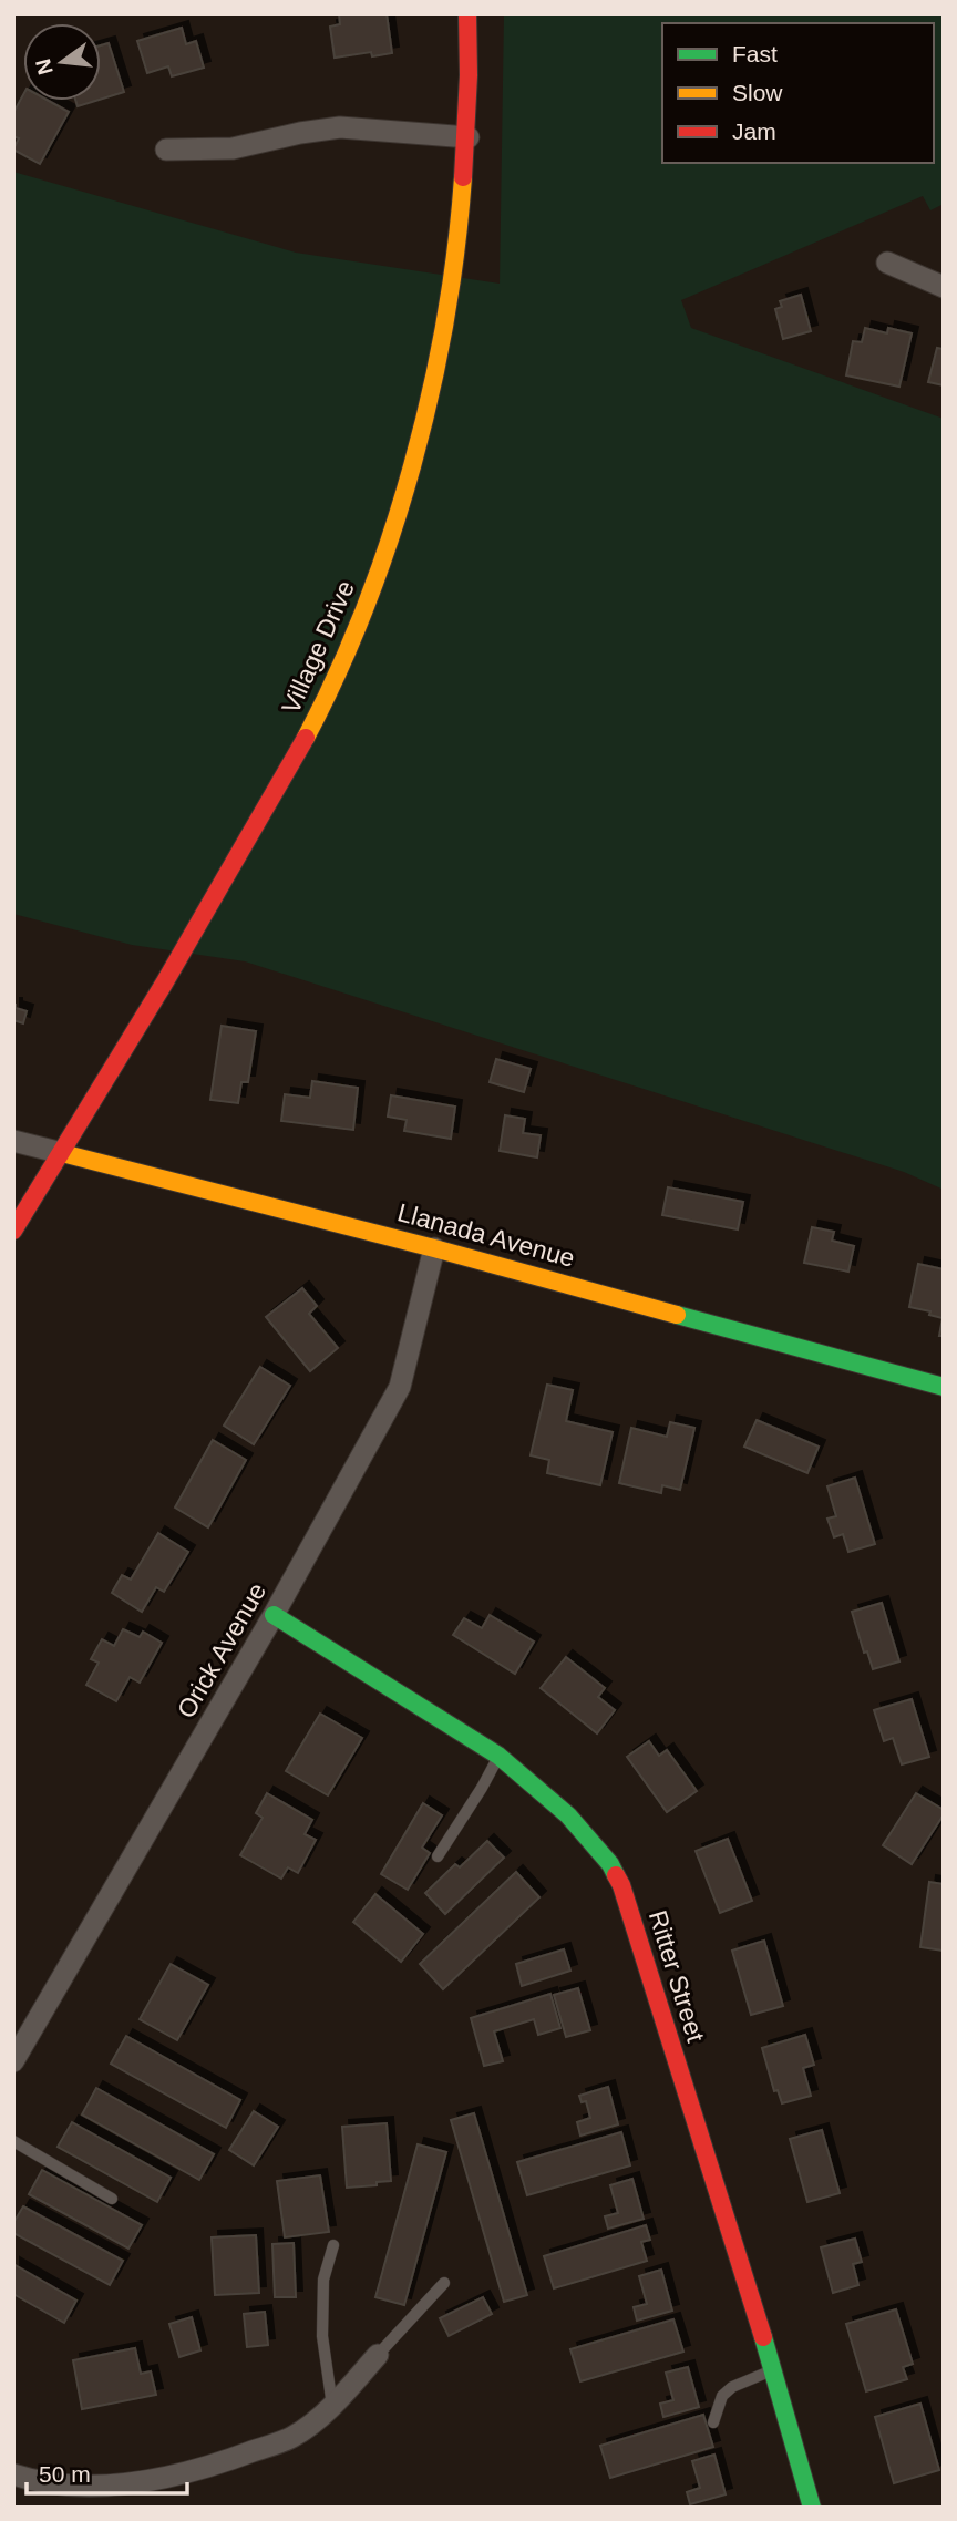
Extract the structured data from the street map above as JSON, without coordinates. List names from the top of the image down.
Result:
{
  "streets": {
    "street": [
      "Village Drive",
      "Llanada Avenue",
      "Orick Avenue",
      "Ritter Street"
    ]
  },
  "crossings": [
    ["Village Drive", "Llanada Avenue"],
    ["Llanada Avenue", "Orick Avenue"],
    ["Orick Avenue", "Ritter Street"]
  ],
  "legend": ["Fast", "Slow", "Jam"],
  "scale_bar": "50 m",
  "north": "left"
}
